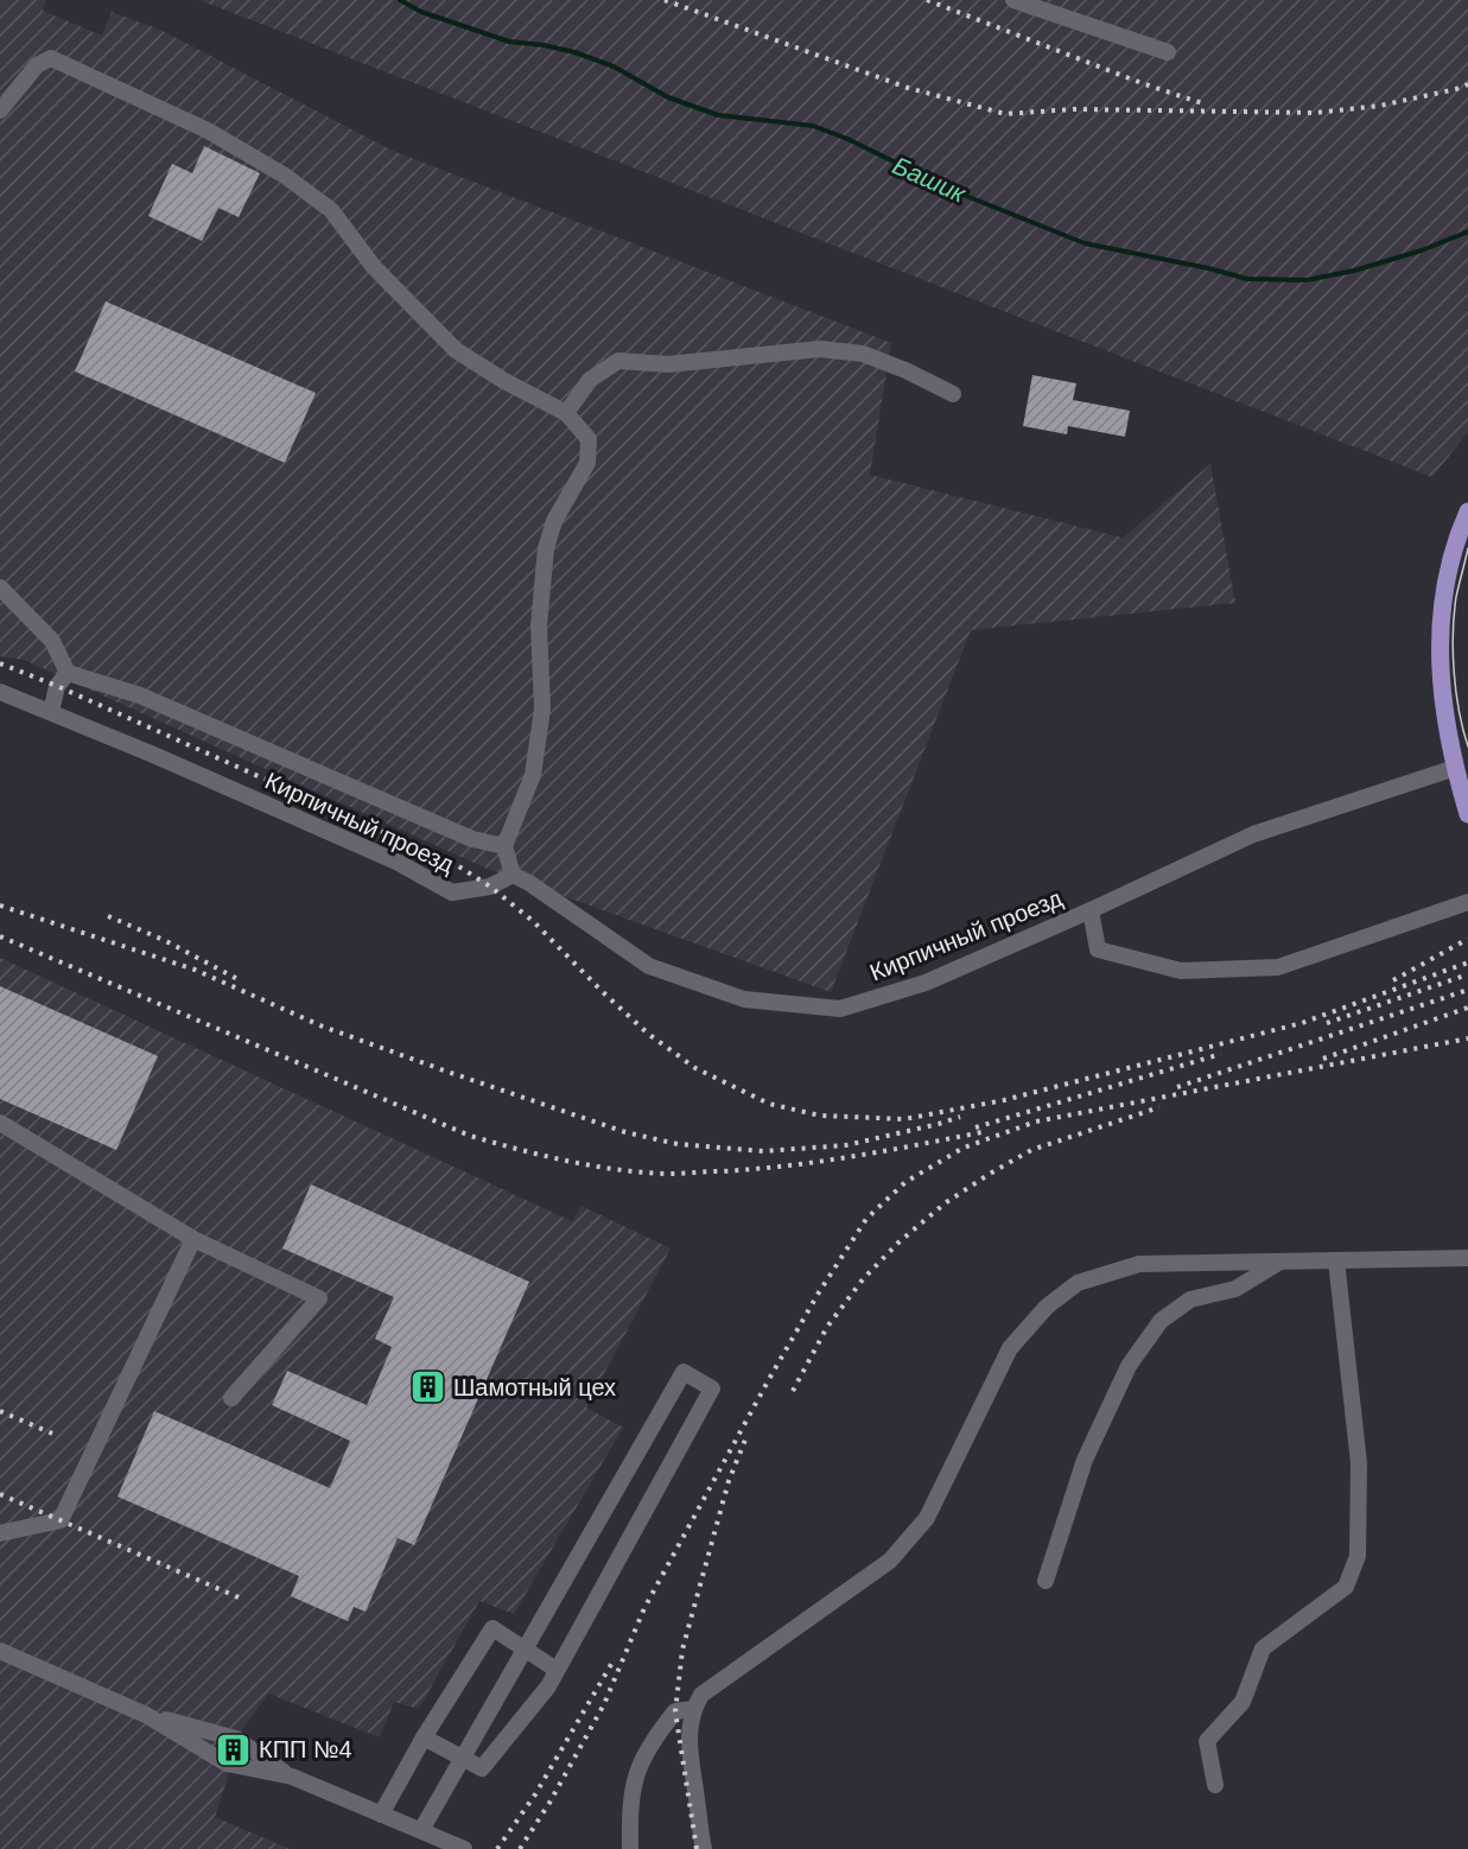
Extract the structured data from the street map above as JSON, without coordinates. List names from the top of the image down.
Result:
{
  "streets": {
    "street": ["Кирпичный проезд"]
  },
  "water": ["Башик"],
  "places": {
    "building": ["Шамотный цех", "КПП №4"]
  }
}
